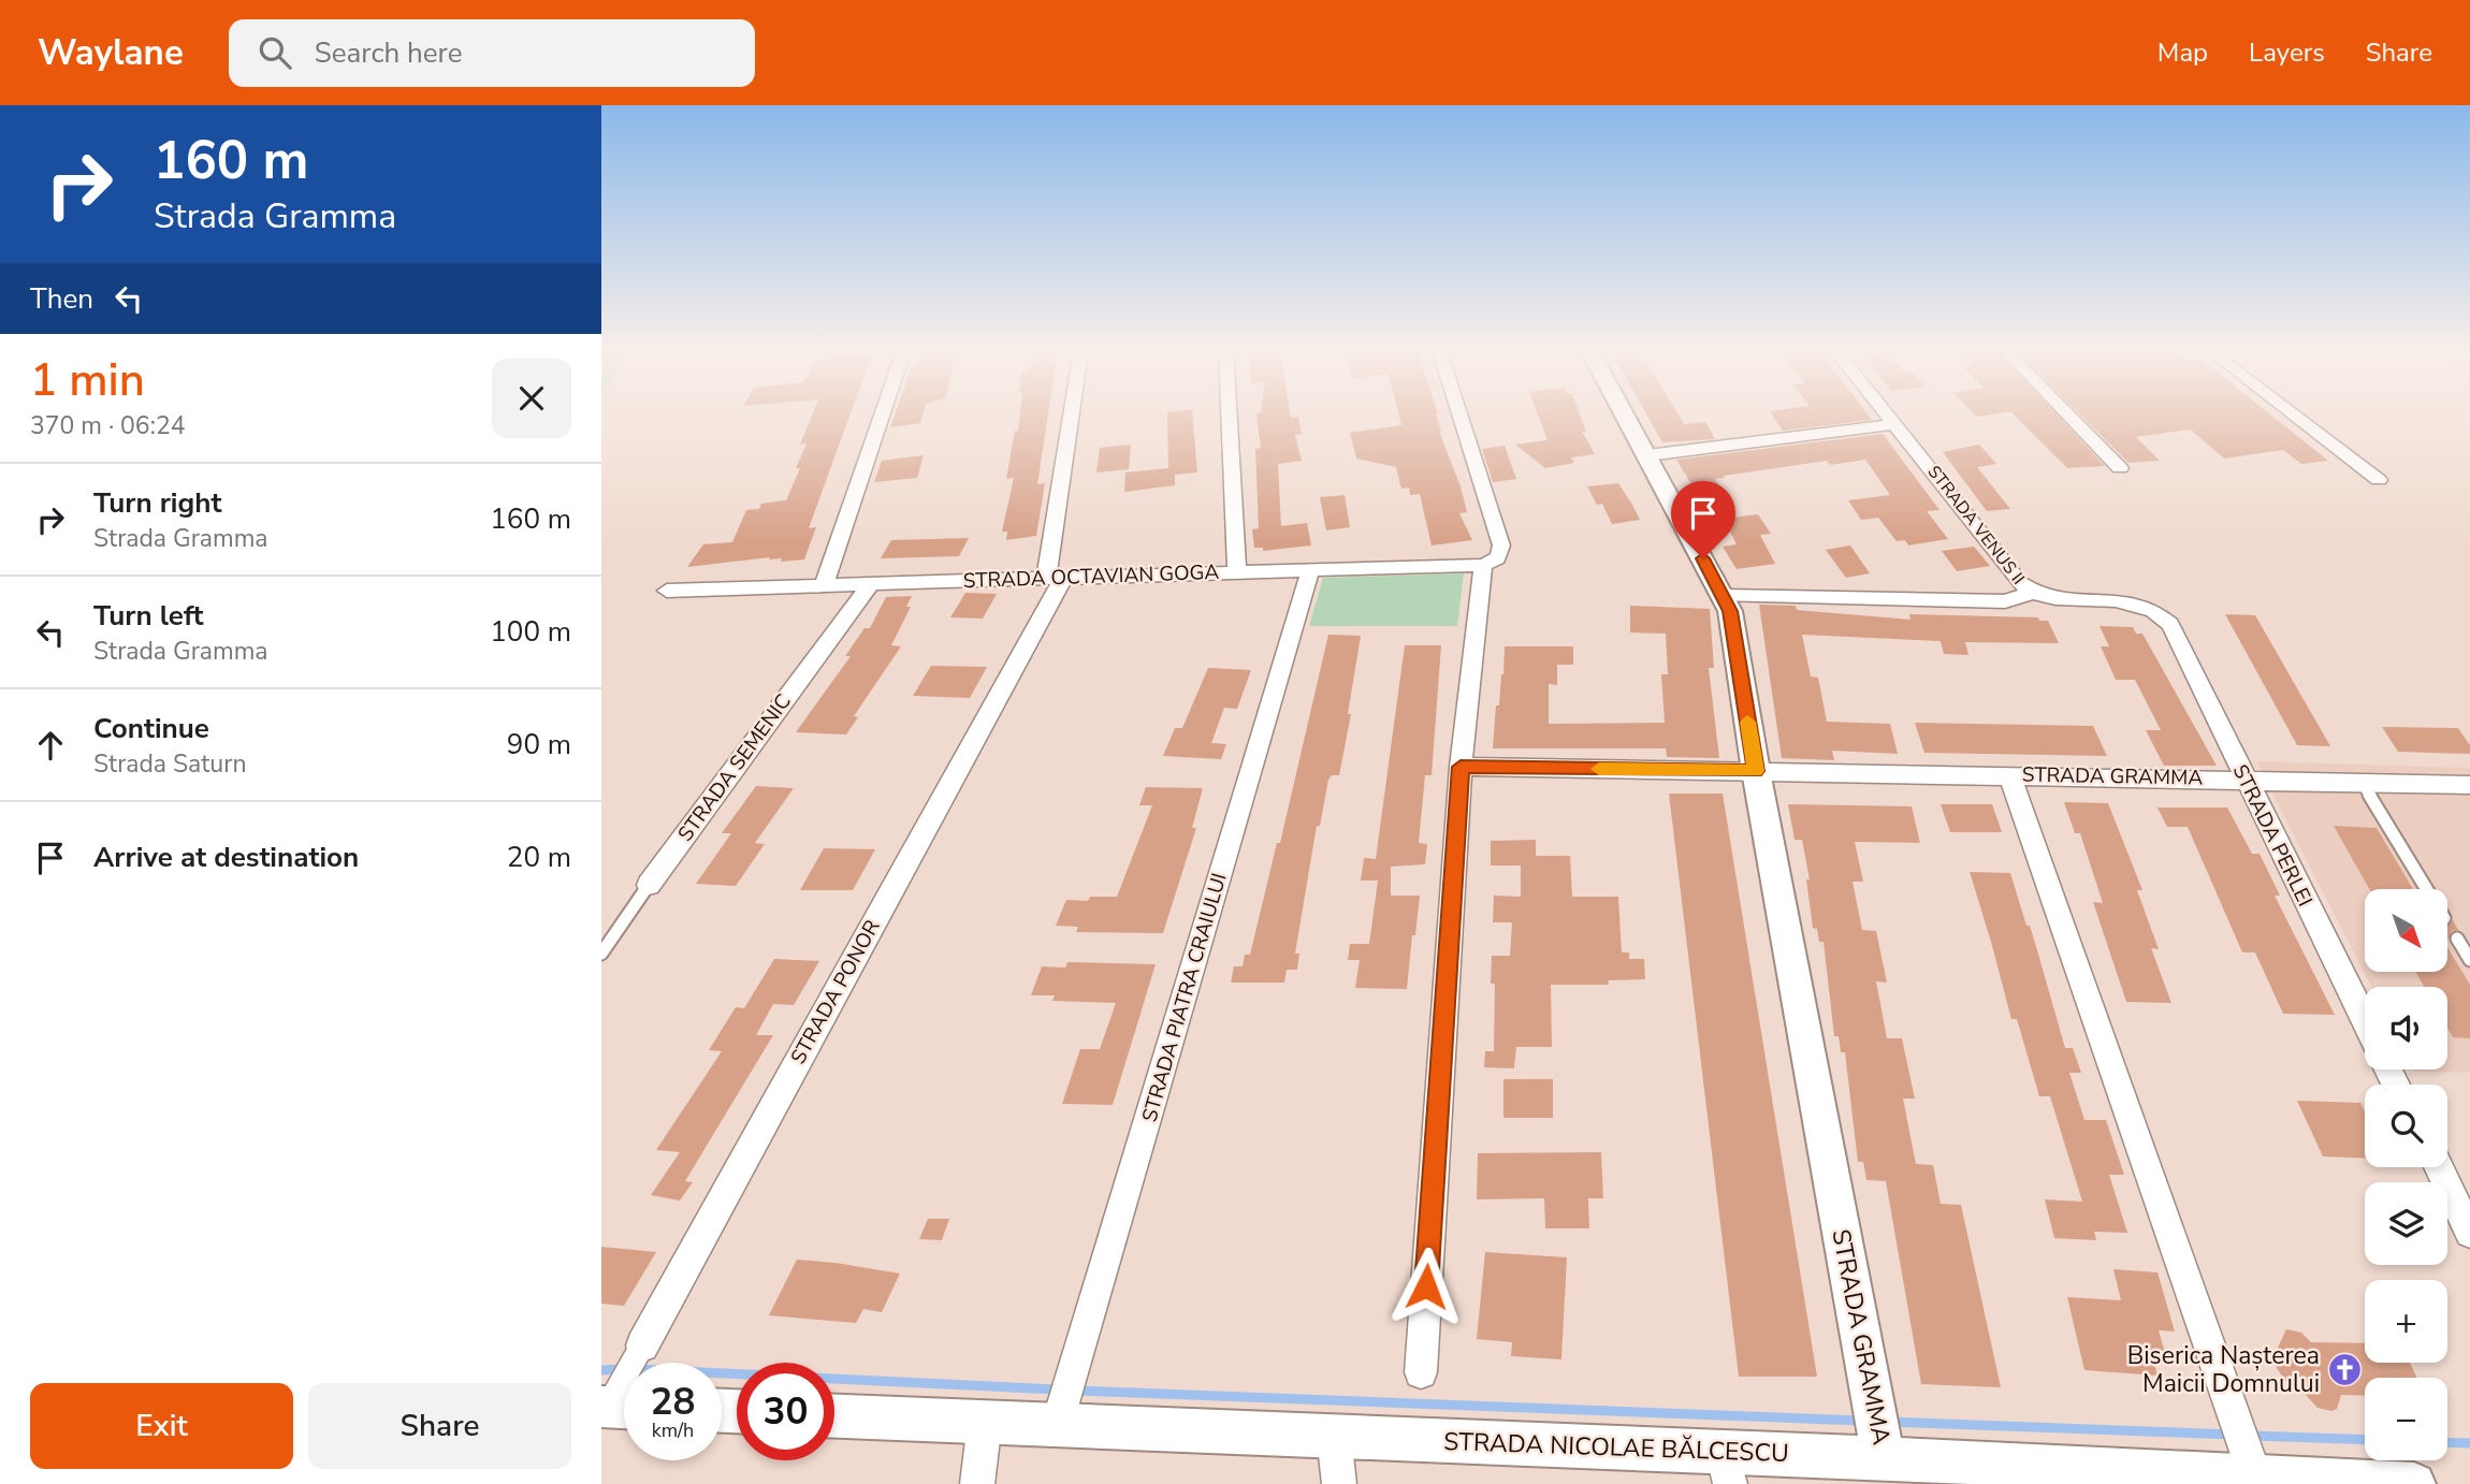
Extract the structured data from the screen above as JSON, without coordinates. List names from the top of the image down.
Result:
{
  "streets": {
    "street": [
      "STRADA VENUS II",
      "STRADA OCTAVIAN GOGA",
      "STRADA SEMENIC",
      "STRADA GRAMMA",
      "STRADA PERLEI",
      "STRADA PONOR",
      "STRADA PIATRA CRAIULUI",
      "STRADA NICOLAE BĂLCESCU"
    ]
  },
  "crossings": [
    ["STRADA VENUS II", "STRADA PERLEI"],
    ["STRADA OCTAVIAN GOGA", "STRADA SEMENIC"],
    ["STRADA OCTAVIAN GOGA", "STRADA PONOR"],
    ["STRADA OCTAVIAN GOGA", "STRADA PIATRA CRAIULUI"],
    ["STRADA GRAMMA", "STRADA PERLEI"],
    ["STRADA GRAMMA", "STRADA NICOLAE BĂLCESCU"],
    ["STRADA PIATRA CRAIULUI", "STRADA NICOLAE BĂLCESCU"]
  ],
  "places": {
    "church": ["Biserica Nașterea Maicii Domnului"]
  },
  "north": "bottom right",
  "page": {
    "header": "Waylane",
    "search": "Search here",
    "nav": ["Map", "Layers", "Share"],
    "turn": ["160 m", "Strada Gramma"],
    "then": "Then",
    "heading": ["1 min", "370 m · 06:24"],
    "list": [
      {
        "name": "Turn right",
        "note": "Strada Gramma",
        "value": "160 m"
      },
      {
        "name": "Turn left",
        "note": "Strada Gramma",
        "value": "100 m"
      },
      {
        "name": "Continue",
        "note": "Strada Saturn",
        "value": "90 m"
      },
      {
        "name": "Arrive at destination",
        "value": "20 m"
      }
    ],
    "map_buttons": ["+", "−"],
    "speed": "28 km/h",
    "limit": "30",
    "buttons": ["Exit", "Share"]
  }
}
